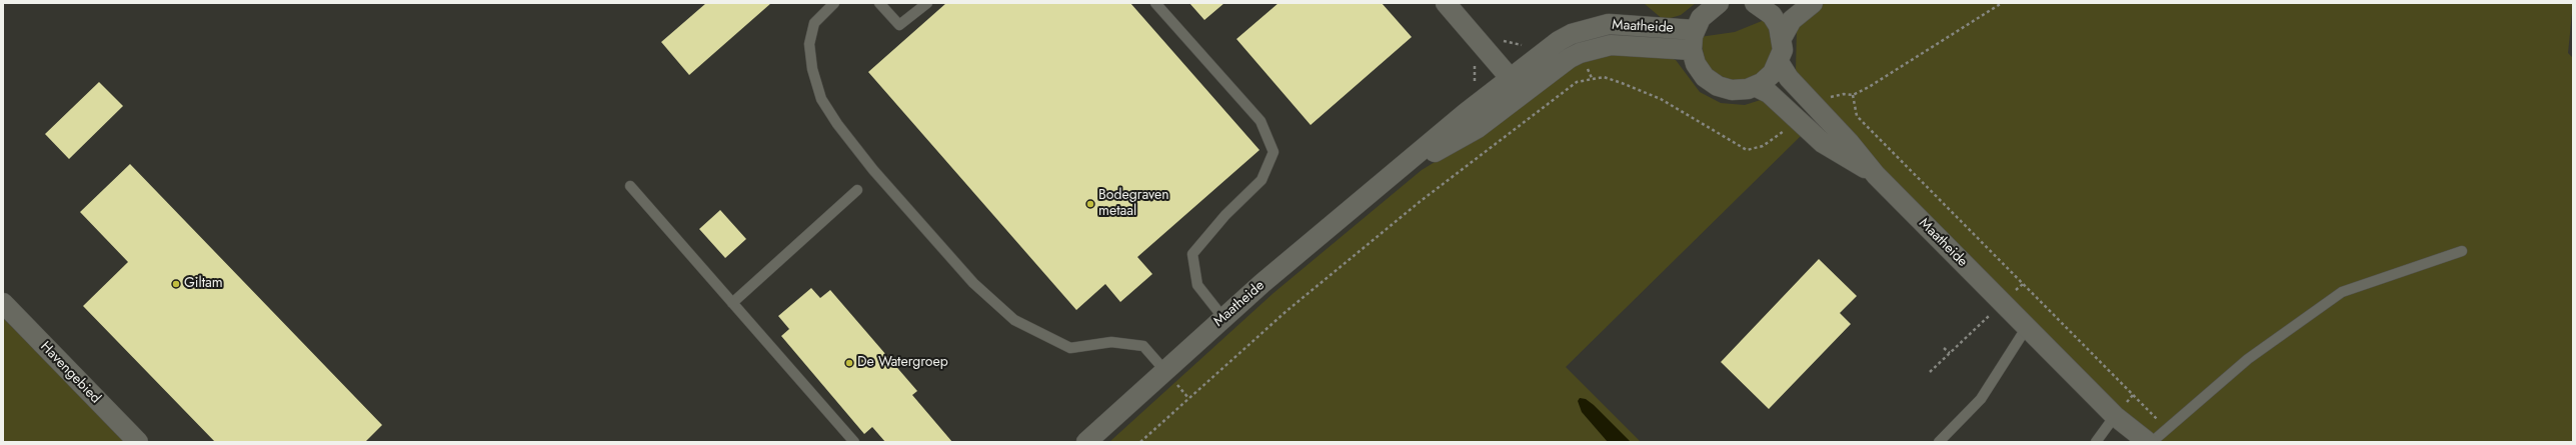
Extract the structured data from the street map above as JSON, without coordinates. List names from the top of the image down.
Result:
{
  "streets": {
    "street": ["Maatheide", "Havengebied"]
  },
  "places": ["Bodegraven metaal", "Giltam", "De Watergroep"]
}
